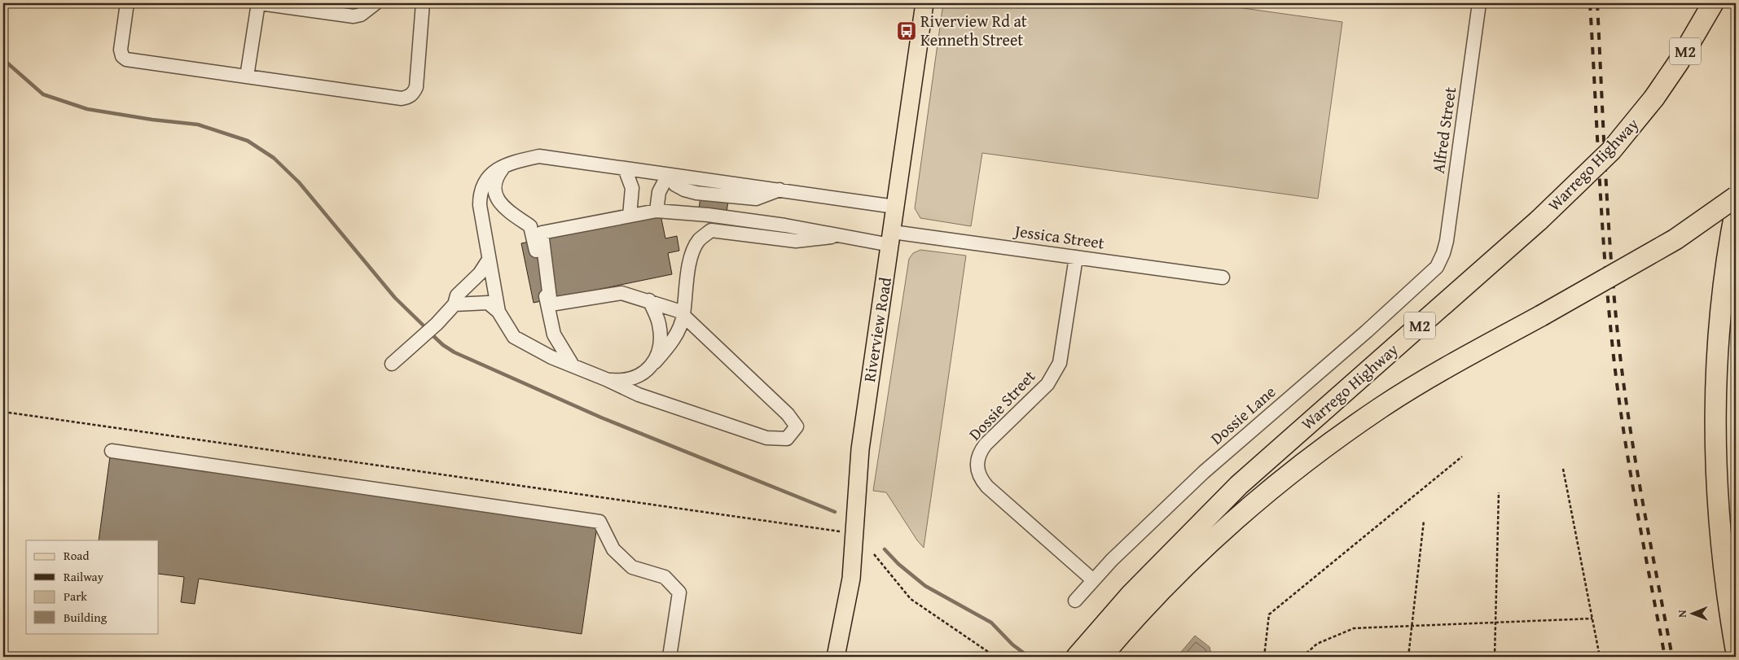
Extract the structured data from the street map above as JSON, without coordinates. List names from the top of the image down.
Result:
{
  "streets": {
    "highway": ["M2", "Warrego Highway"],
    "main road": ["Riverview Road"],
    "street": [
      "Alfred Street",
      "Jessica Street",
      "Dossie Street",
      "Dossie Lane"
    ]
  },
  "crossings": [
    ["Alfred Street", "Dossie Lane"],
    ["Jessica Street", "Riverview Road"],
    ["Jessica Street", "Dossie Street"],
    ["Dossie Street", "Dossie Lane"]
  ],
  "places": {
    "bus stop": ["Riverview Rd at Kenneth Street"]
  },
  "legend": [
    "Road",
    "Railway",
    "Park",
    "Building"
  ],
  "north": "left"
}
